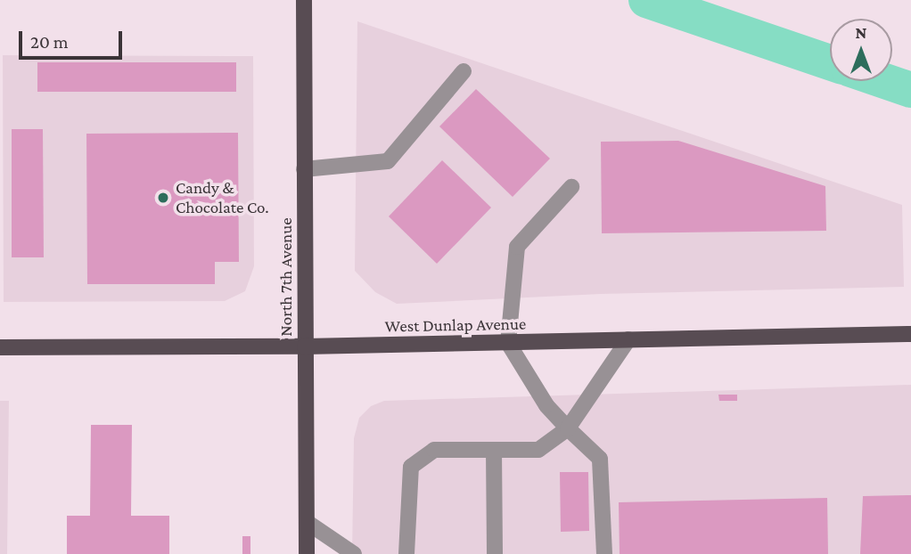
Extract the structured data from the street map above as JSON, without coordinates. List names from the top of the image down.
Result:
{
  "streets": {
    "main road": ["North 7th Avenue", "West Dunlap Avenue"]
  },
  "crossings": [
    ["North 7th Avenue", "West Dunlap Avenue"]
  ],
  "places": ["Candy & Chocolate Co."],
  "scale_bar": "20 m",
  "north": "top"
}
